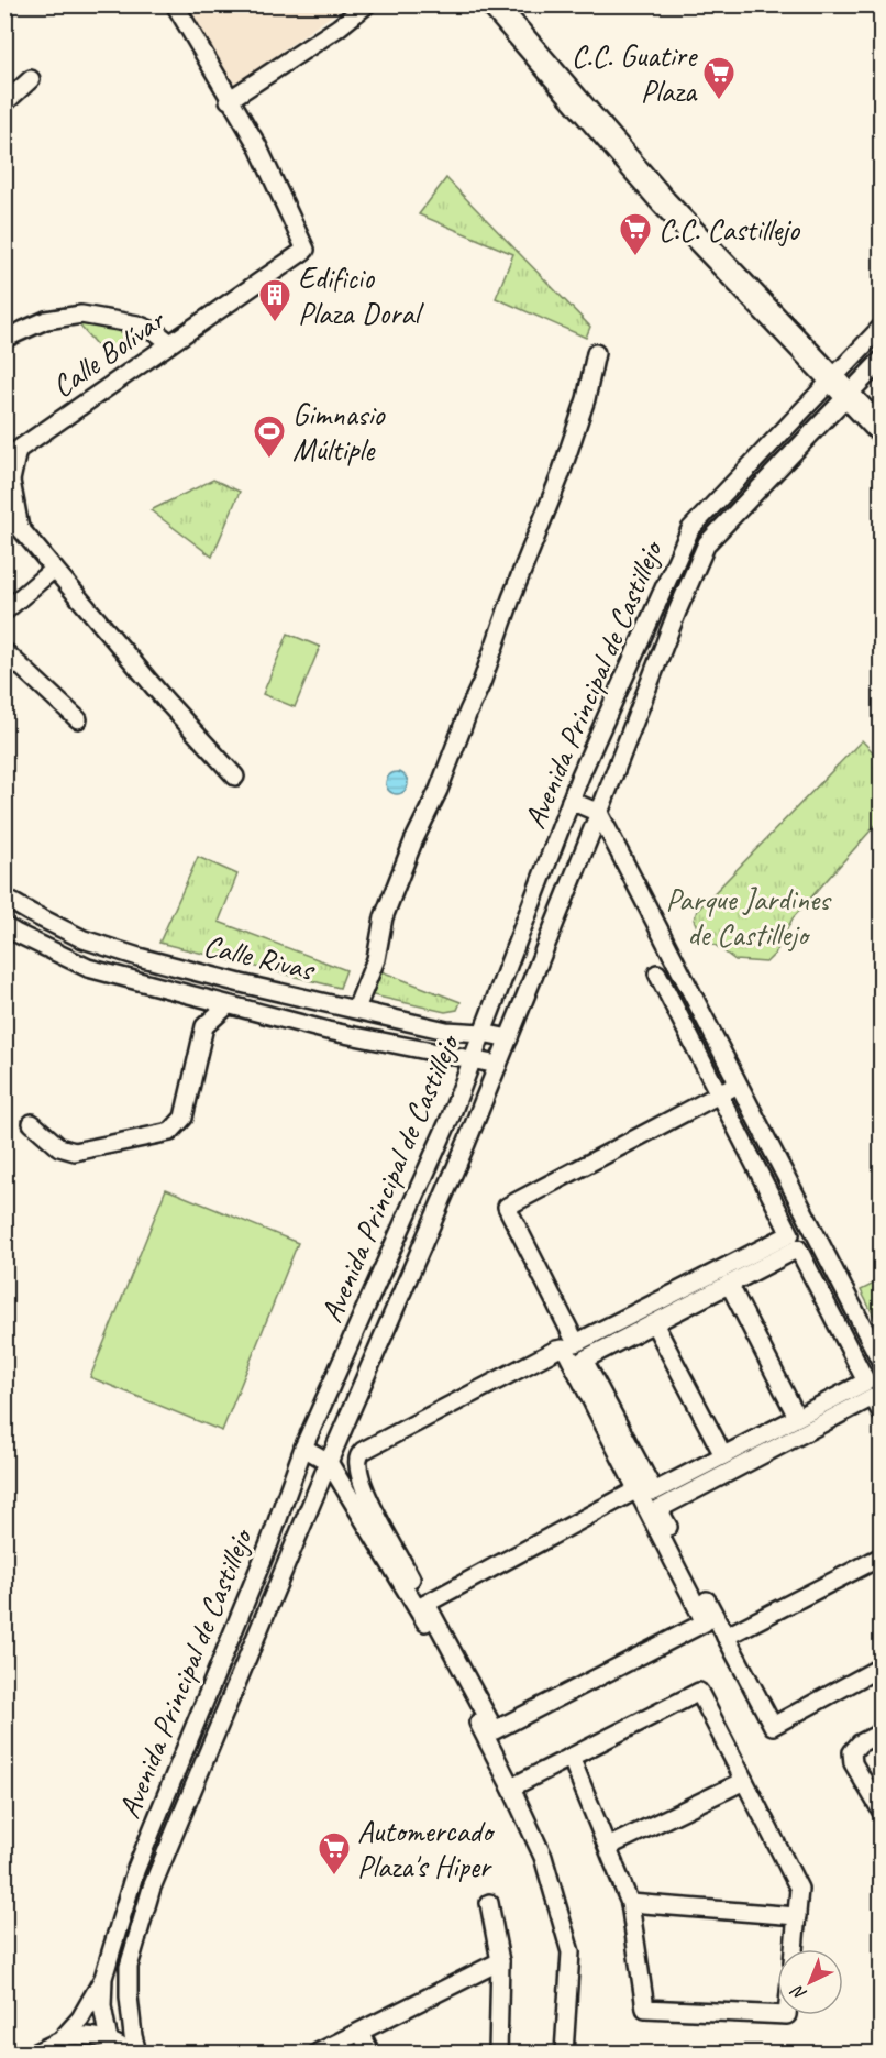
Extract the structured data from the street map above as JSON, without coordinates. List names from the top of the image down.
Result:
{
  "streets": {
    "street": ["Calle Bolívar", "Avenida Principal de Castillejo", "Calle Rivas"]
  },
  "crossings": [
    ["Avenida Principal de Castillejo", "Calle Rivas"]
  ],
  "parks": ["Parque Jardines de Castillejo"],
  "places": {
    "supermarket": ["C.C. Guatire Plaza", "C.C. Castillejo", "Automercado Plaza's Hiper"],
    "building": ["Edificio Plaza Doral"],
    "sports": ["Gimnasio Múltiple"]
  },
  "north": "bottom left"
}
